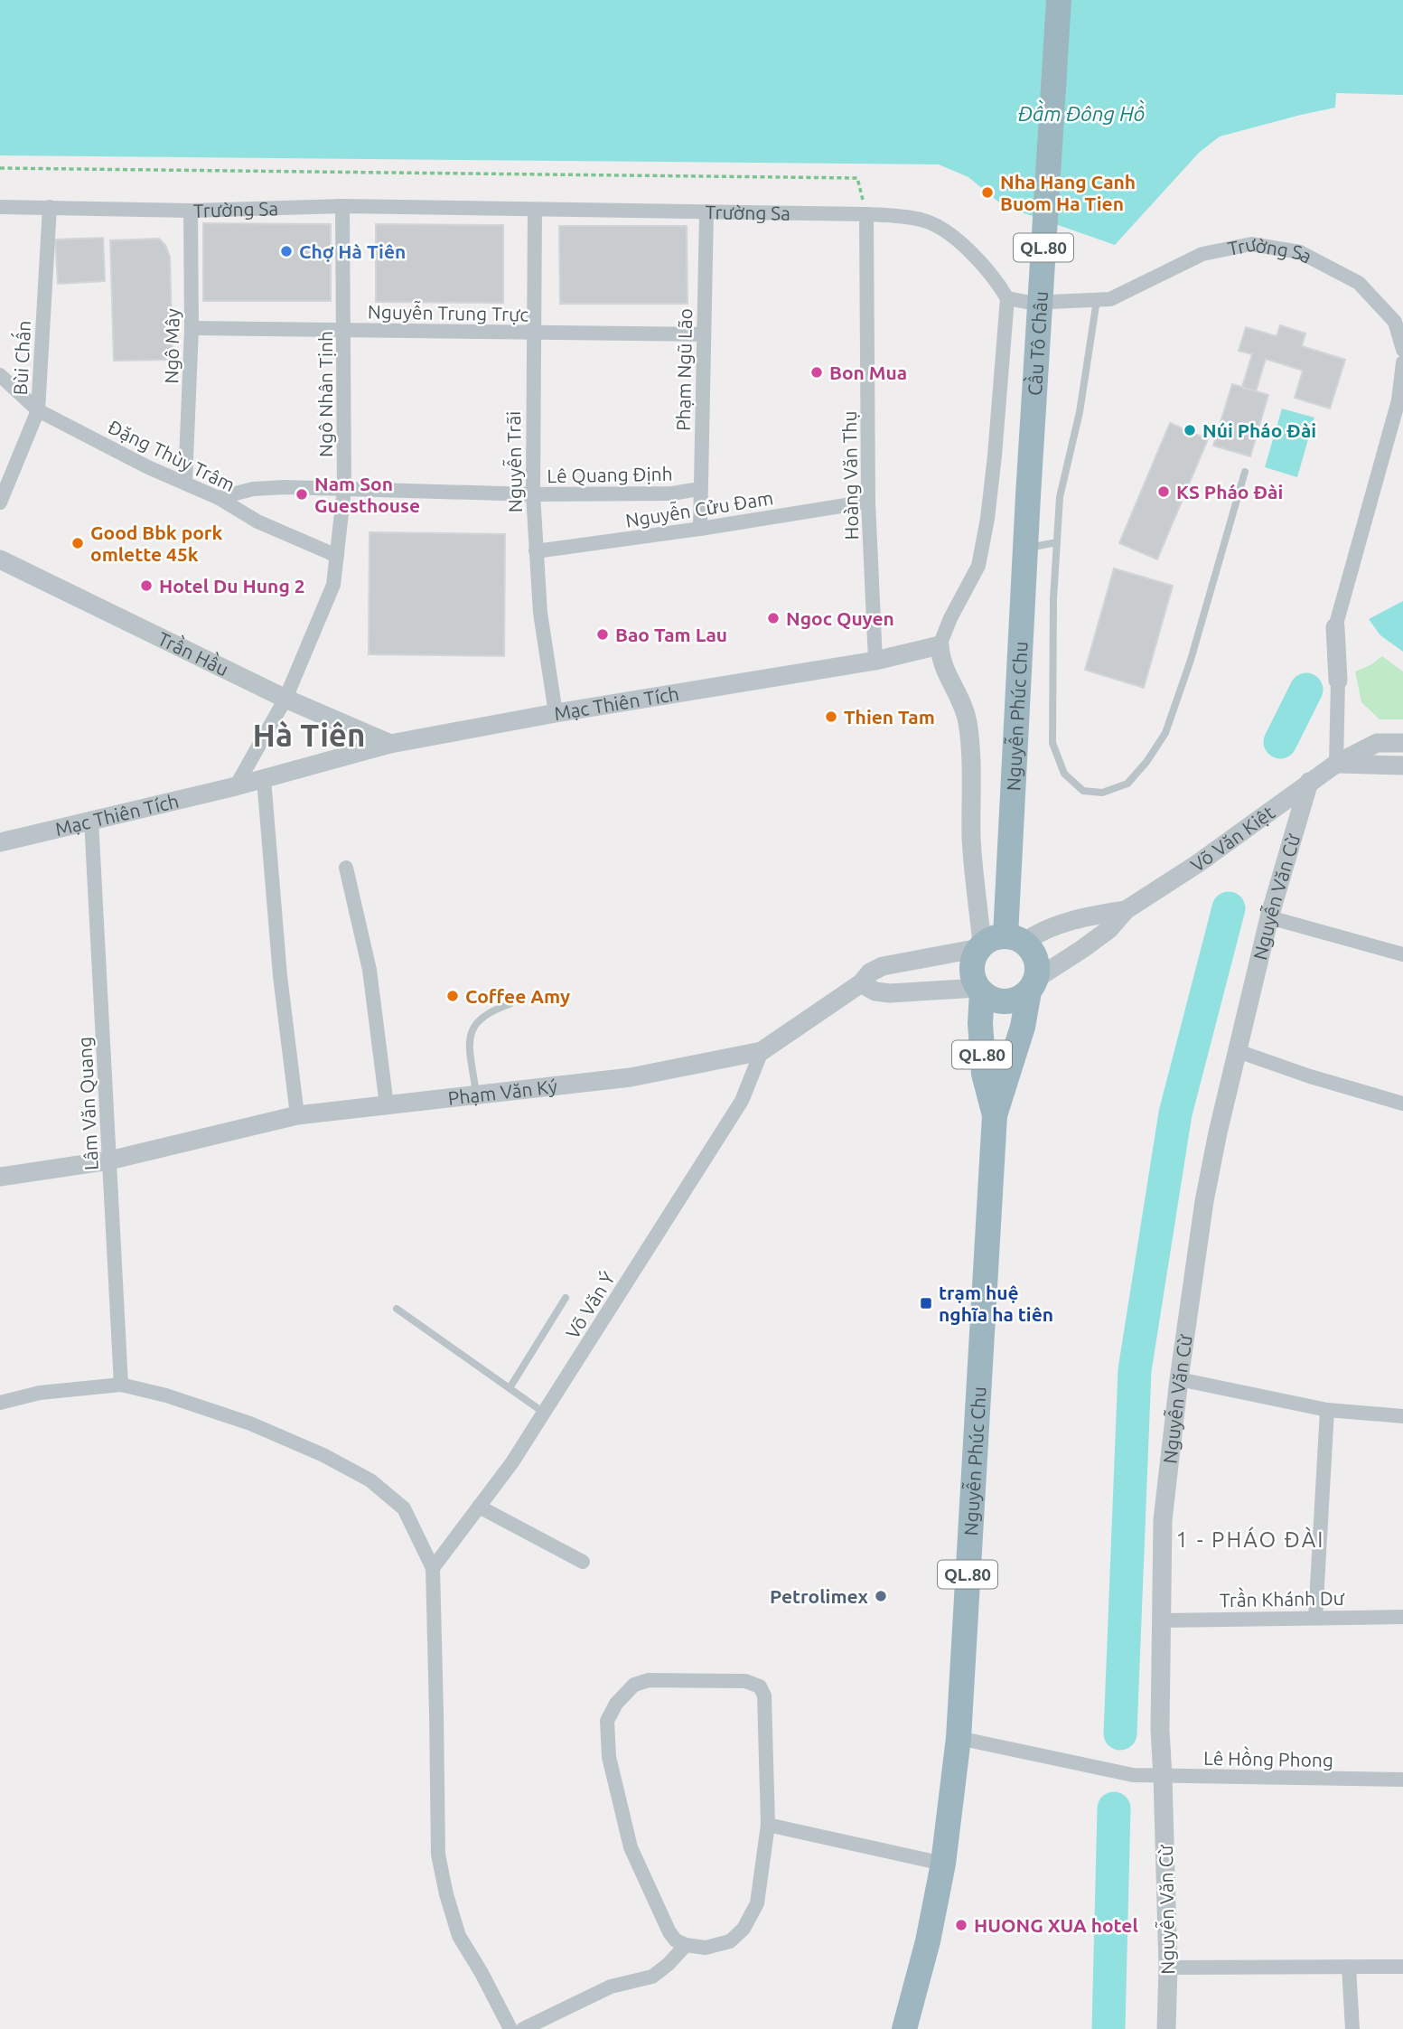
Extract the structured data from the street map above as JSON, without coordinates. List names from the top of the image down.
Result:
{
  "streets": {
    "highway": ["QL.80", "Cầu Tô Châu", "Nguyễn Phúc Chu"],
    "street": [
      "Trường Sa",
      "Nguyễn Trung Trực",
      "Ngô Mây",
      "Bùi Chấn",
      "Phạm Ngũ Lão",
      "Ngô Nhân Tịnh",
      "Đặng Thùy Trâm",
      "Nguyễn Trãi",
      "Lê Quang Định",
      "Hoàng Văn Thụ",
      "Nguyễn Cửu Đam",
      "Trần Hầu",
      "Mạc Thiên Tích",
      "Võ Văn Kiệt",
      "Nguyễn Văn Cừ",
      "Phạm Văn Ký",
      "Lâm Văn Quang",
      "Võ Văn Ý",
      "Trần Khánh Dư",
      "Lê Hồng Phong"
    ]
  },
  "crossings": [
    ["Trường Sa", "Ngô Mây"],
    ["Trường Sa", "Bùi Chấn"],
    ["Trường Sa", "Phạm Ngũ Lão"],
    ["Trường Sa", "Ngô Nhân Tịnh"],
    ["Trường Sa", "Nguyễn Trãi"],
    ["Trường Sa", "Hoàng Văn Thụ"],
    ["Nguyễn Trung Trực", "Ngô Mây"],
    ["Nguyễn Trung Trực", "Phạm Ngũ Lão"],
    ["Nguyễn Trung Trực", "Ngô Nhân Tịnh"],
    ["Nguyễn Trung Trực", "Nguyễn Trãi"],
    ["Cầu Tô Châu", "Nguyễn Phúc Chu"],
    ["Ngô Mây", "Đặng Thùy Trâm"],
    ["Bùi Chấn", "Đặng Thùy Trâm"],
    ["Phạm Ngũ Lão", "Lê Quang Định"],
    ["Phạm Ngũ Lão", "Nguyễn Cửu Đam"],
    ["Ngô Nhân Tịnh", "Đặng Thùy Trâm"],
    ["Ngô Nhân Tịnh", "Lê Quang Định"],
    ["Ngô Nhân Tịnh", "Trần Hầu"],
    ["Ngô Nhân Tịnh", "Mạc Thiên Tích"],
    ["Đặng Thùy Trâm", "Lê Quang Định"],
    ["Nguyễn Trãi", "Lê Quang Định"],
    ["Nguyễn Trãi", "Nguyễn Cửu Đam"],
    ["Nguyễn Trãi", "Mạc Thiên Tích"],
    ["Hoàng Văn Thụ", "Nguyễn Cửu Đam"],
    ["Hoàng Văn Thụ", "Mạc Thiên Tích"],
    ["Trần Hầu", "Mạc Thiên Tích"],
    ["Mạc Thiên Tích", "Lâm Văn Quang"],
    ["Nguyễn Phúc Chu", "Võ Văn Kiệt"],
    ["Nguyễn Phúc Chu", "Phạm Văn Ký"],
    ["Nguyễn Phúc Chu", "Lê Hồng Phong"],
    ["Võ Văn Kiệt", "Nguyễn Văn Cừ"],
    ["Võ Văn Kiệt", "Phạm Văn Ký"],
    ["Nguyễn Văn Cừ", "Trần Khánh Dư"],
    ["Nguyễn Văn Cừ", "Lê Hồng Phong"],
    ["Phạm Văn Ký", "Lâm Văn Quang"],
    ["Phạm Văn Ký", "Võ Văn Ý"]
  ],
  "districts": ["Hà Tiên", "1 - PHÁO ĐÀI"],
  "water": ["Đầm Đông Hồ"],
  "places": {
    "other": [
      "Nha Hang Canh Buom Ha Tien",
      "Chợ Hà Tiên",
      "Bon Mua",
      "Núi Pháo Đài",
      "KS Pháo Đài",
      "Nam Son Guesthouse",
      "Good Bbk pork omlette 45k",
      "Hotel Du Hung 2",
      "Ngoc Quyen",
      "Bao Tam Lau",
      "Thien Tam",
      "Coffee Amy",
      "Petrolimex",
      "HUONG XUA hotel"
    ],
    "transit": ["trạm huệ nghĩa ha tiên"]
  }
}
